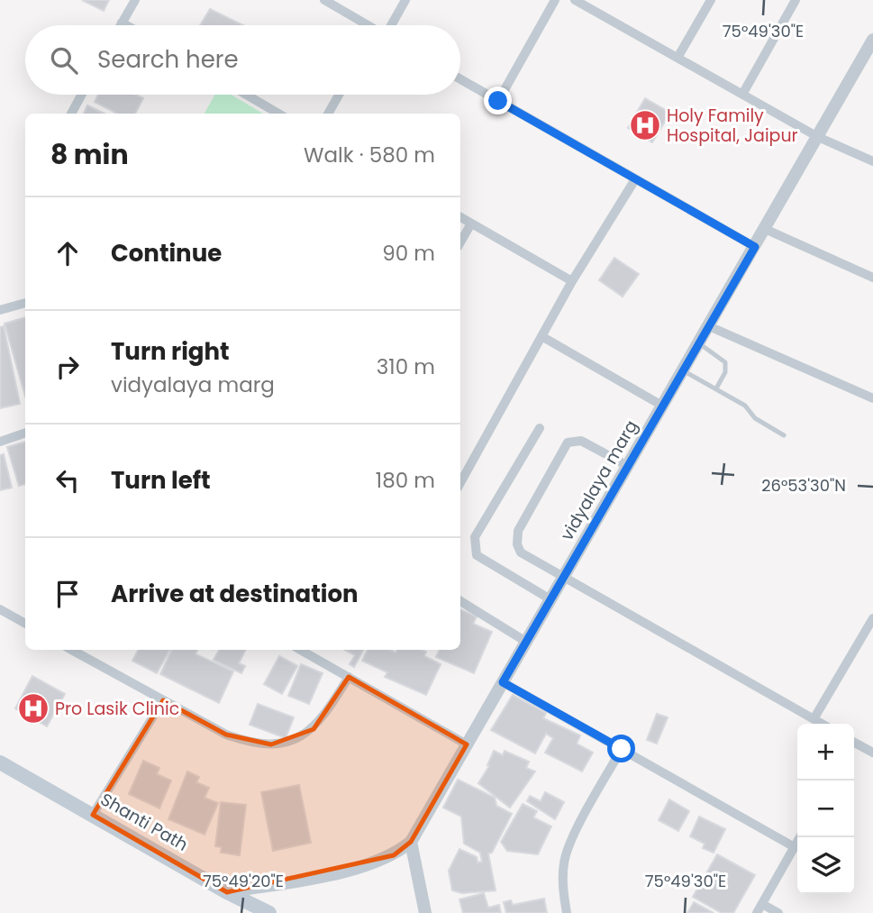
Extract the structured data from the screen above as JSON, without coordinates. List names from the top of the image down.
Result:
{
  "streets": {
    "main road": ["Shanti Path"],
    "street": ["vidyalaya marg"]
  },
  "places": {
    "hospital": ["Holy Family Hospital, Jaipur", "Pro Lasik Clinic"]
  },
  "page": {
    "search": "Search here",
    "heading": ["8 min", "Walk · 580 m"],
    "list": [
      ["Continue", "90 m"],
      ["Turn right", "vidyalaya marg", "310 m"],
      ["Turn left", "180 m"],
      "Arrive at destination"
    ],
    "map_buttons": ["+", "−"]
  },
  "coordinates": ["75°49'30\"E", "26°53'30\"N", "75°49'20\"E"]
}
